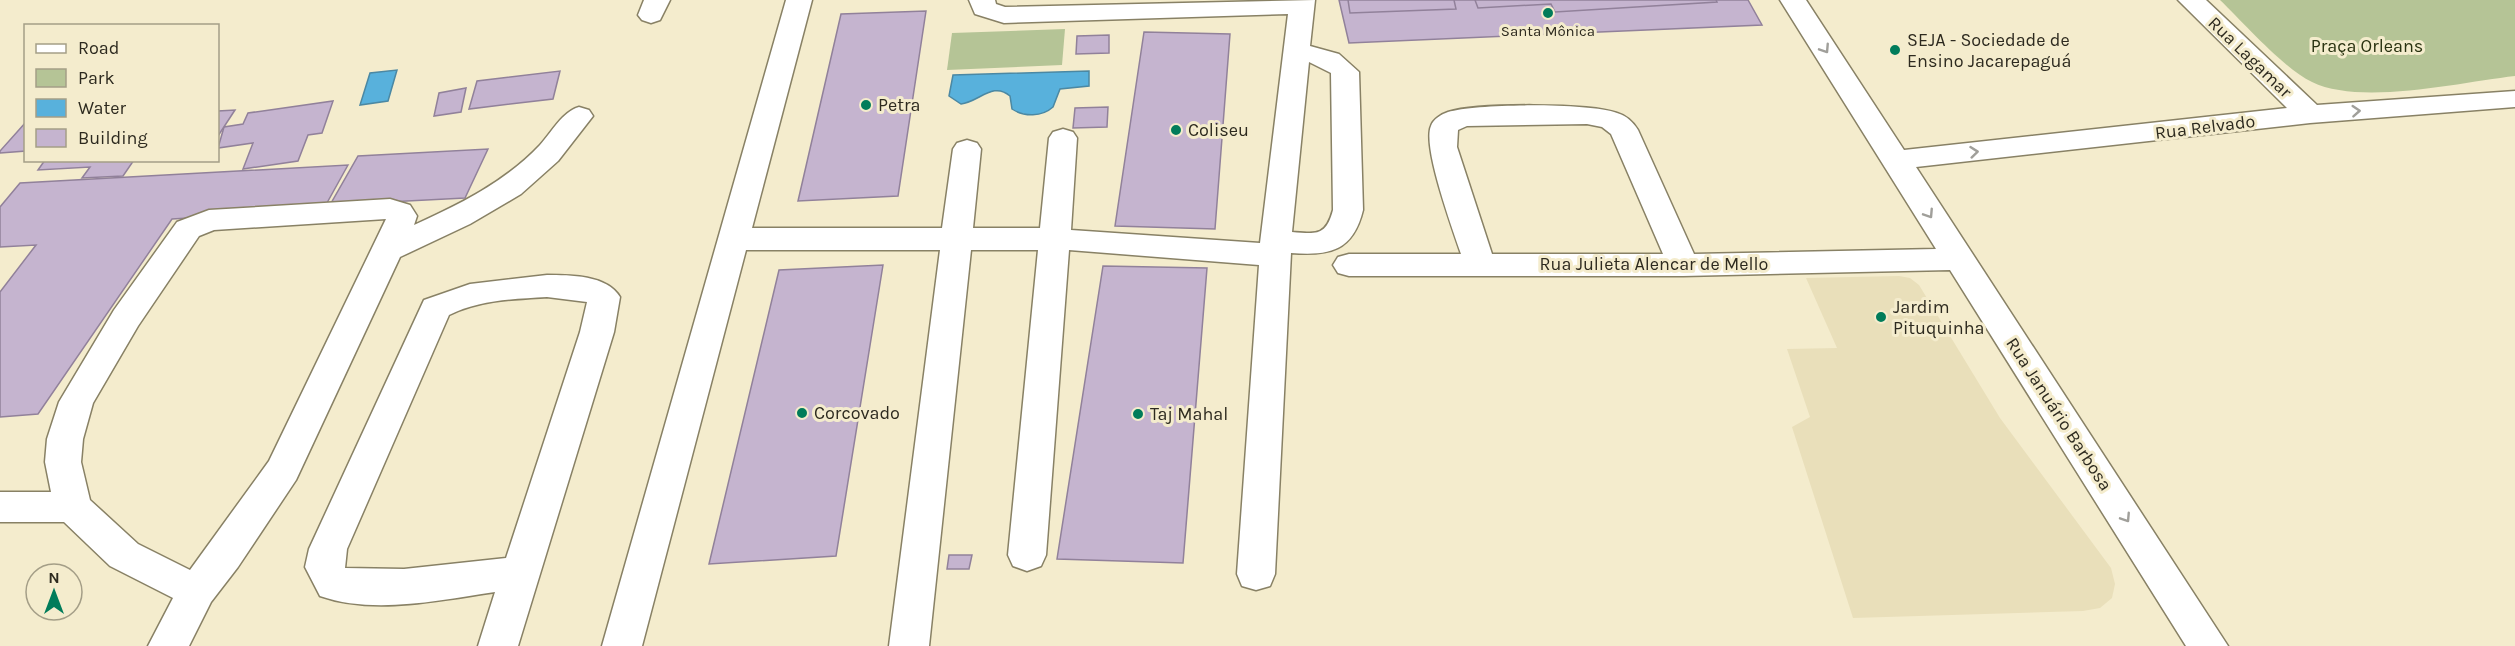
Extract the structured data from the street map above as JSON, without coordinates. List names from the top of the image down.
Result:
{
  "streets": {
    "street": [
      "Rua Lagamar",
      "Rua Relvado",
      "Rua Julieta Alencar de Mello",
      "Rua Januário Barbosa"
    ]
  },
  "crossings": [
    ["Rua Lagamar", "Rua Relvado"],
    ["Rua Relvado", "Rua Januário Barbosa"],
    ["Rua Julieta Alencar de Mello", "Rua Januário Barbosa"]
  ],
  "one_way": ["Rua Relvado", "Rua Januário Barbosa"],
  "parks": ["Praça Orleans"],
  "places": [
    "Santa Mônica",
    "SEJA - Sociedade de Ensino Jacarepaguá",
    "Petra",
    "Coliseu",
    "Jardim Pituquinha",
    "Corcovado",
    "Taj Mahal"
  ],
  "legend": [
    "Road",
    "Park",
    "Water",
    "Building"
  ],
  "north": "top"
}
